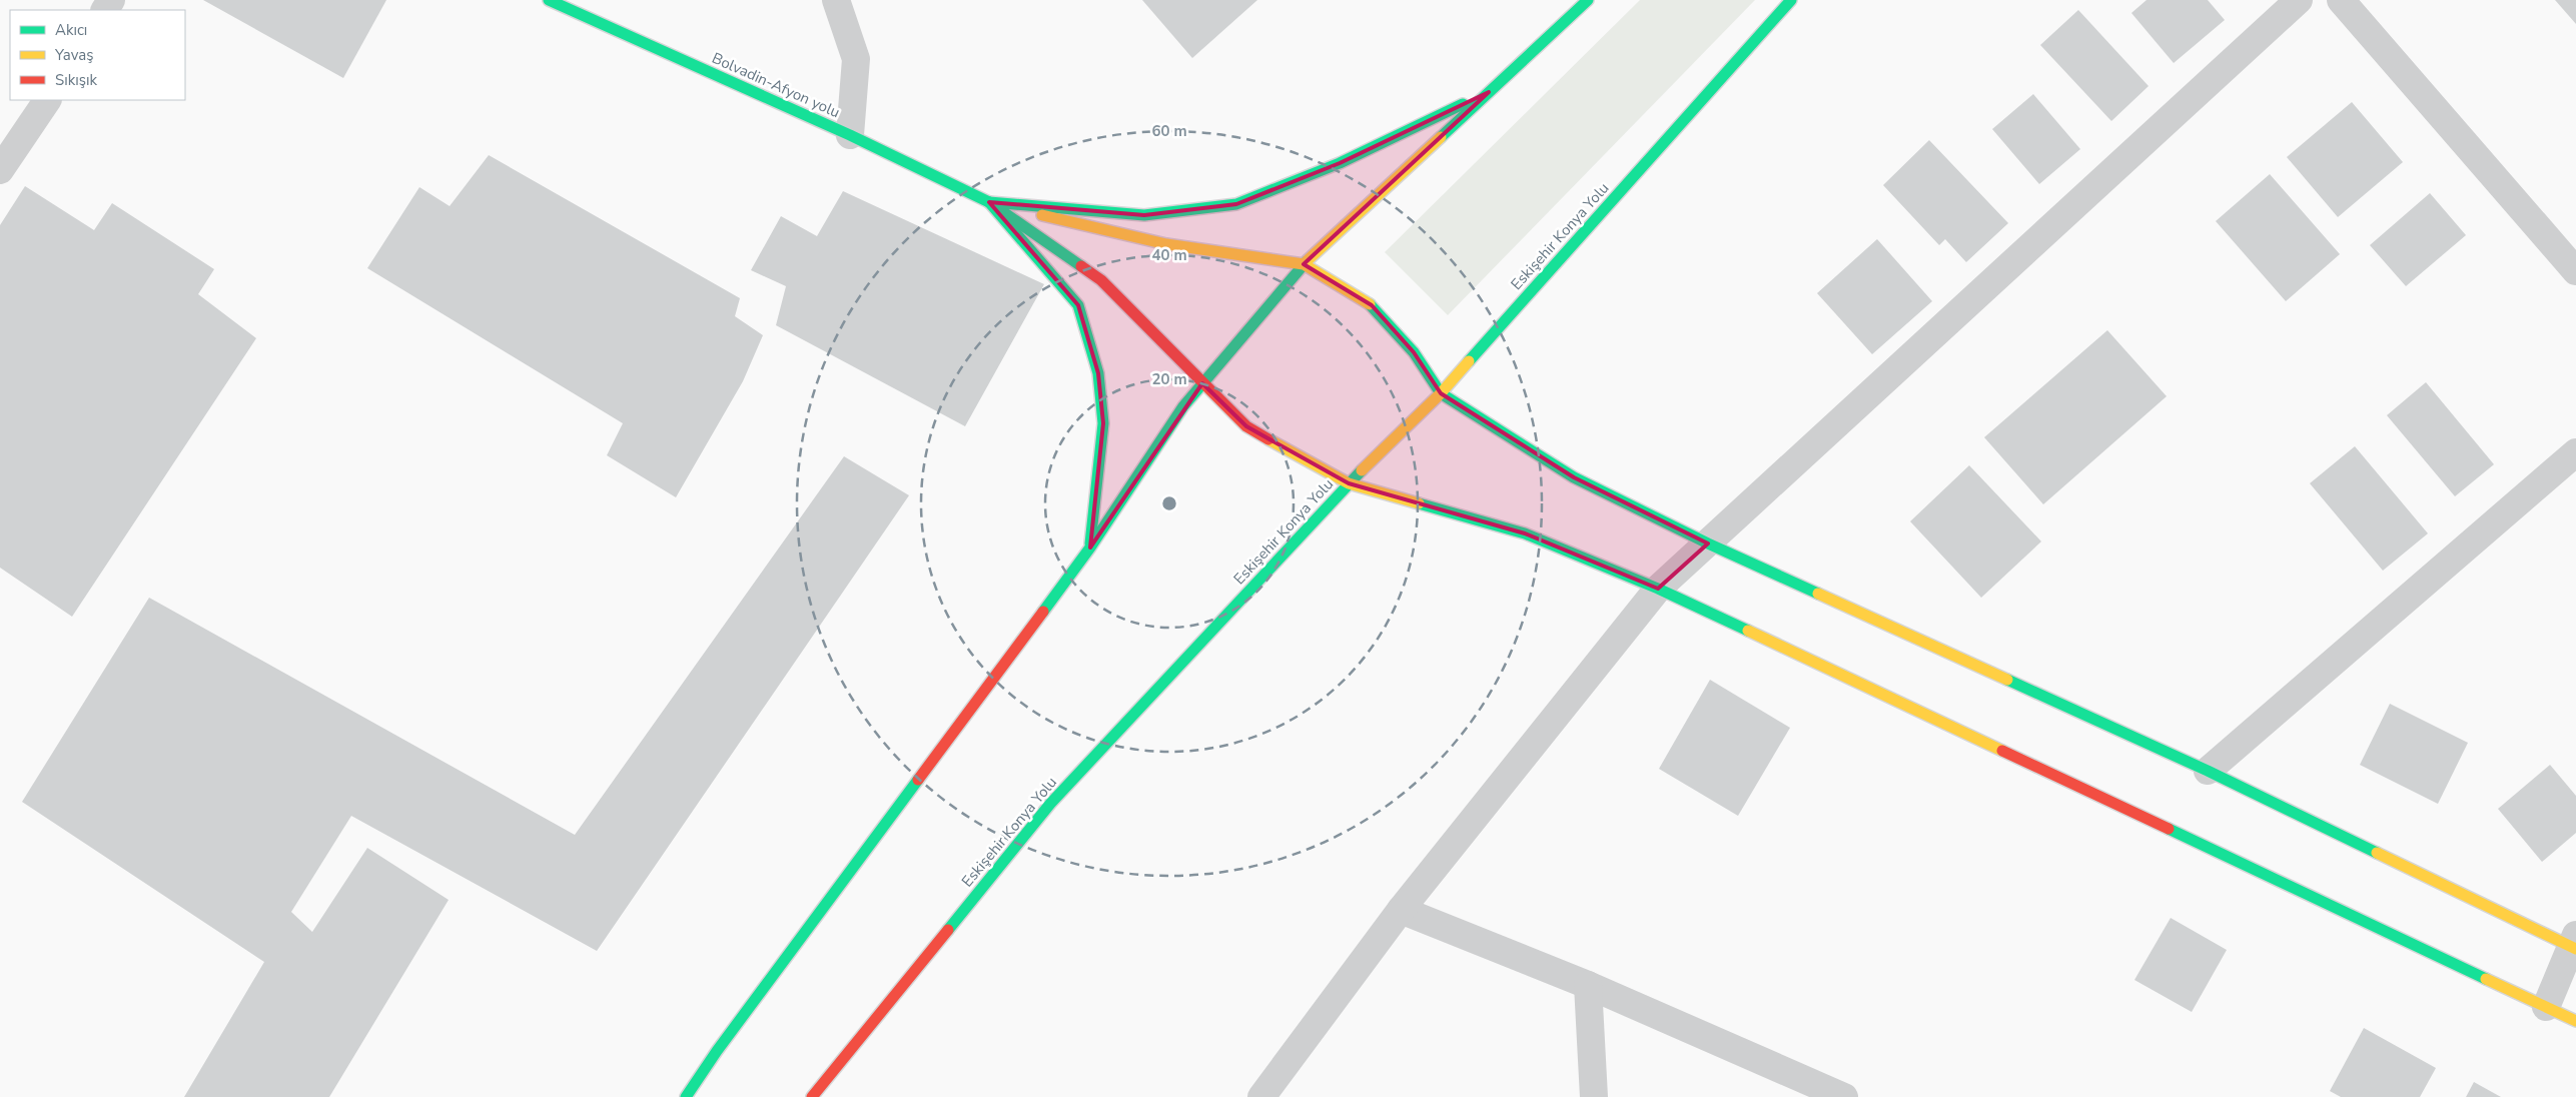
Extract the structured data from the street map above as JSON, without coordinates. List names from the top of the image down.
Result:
{
  "streets": {
    "main road": ["Bolvadin-Afyon yolu", "Eskişehir Konya Yolu"]
  },
  "legend": ["Akıcı", "Yavaş", "Sıkışık"],
  "rings": ["60 m", "40 m", "20 m"]
}
